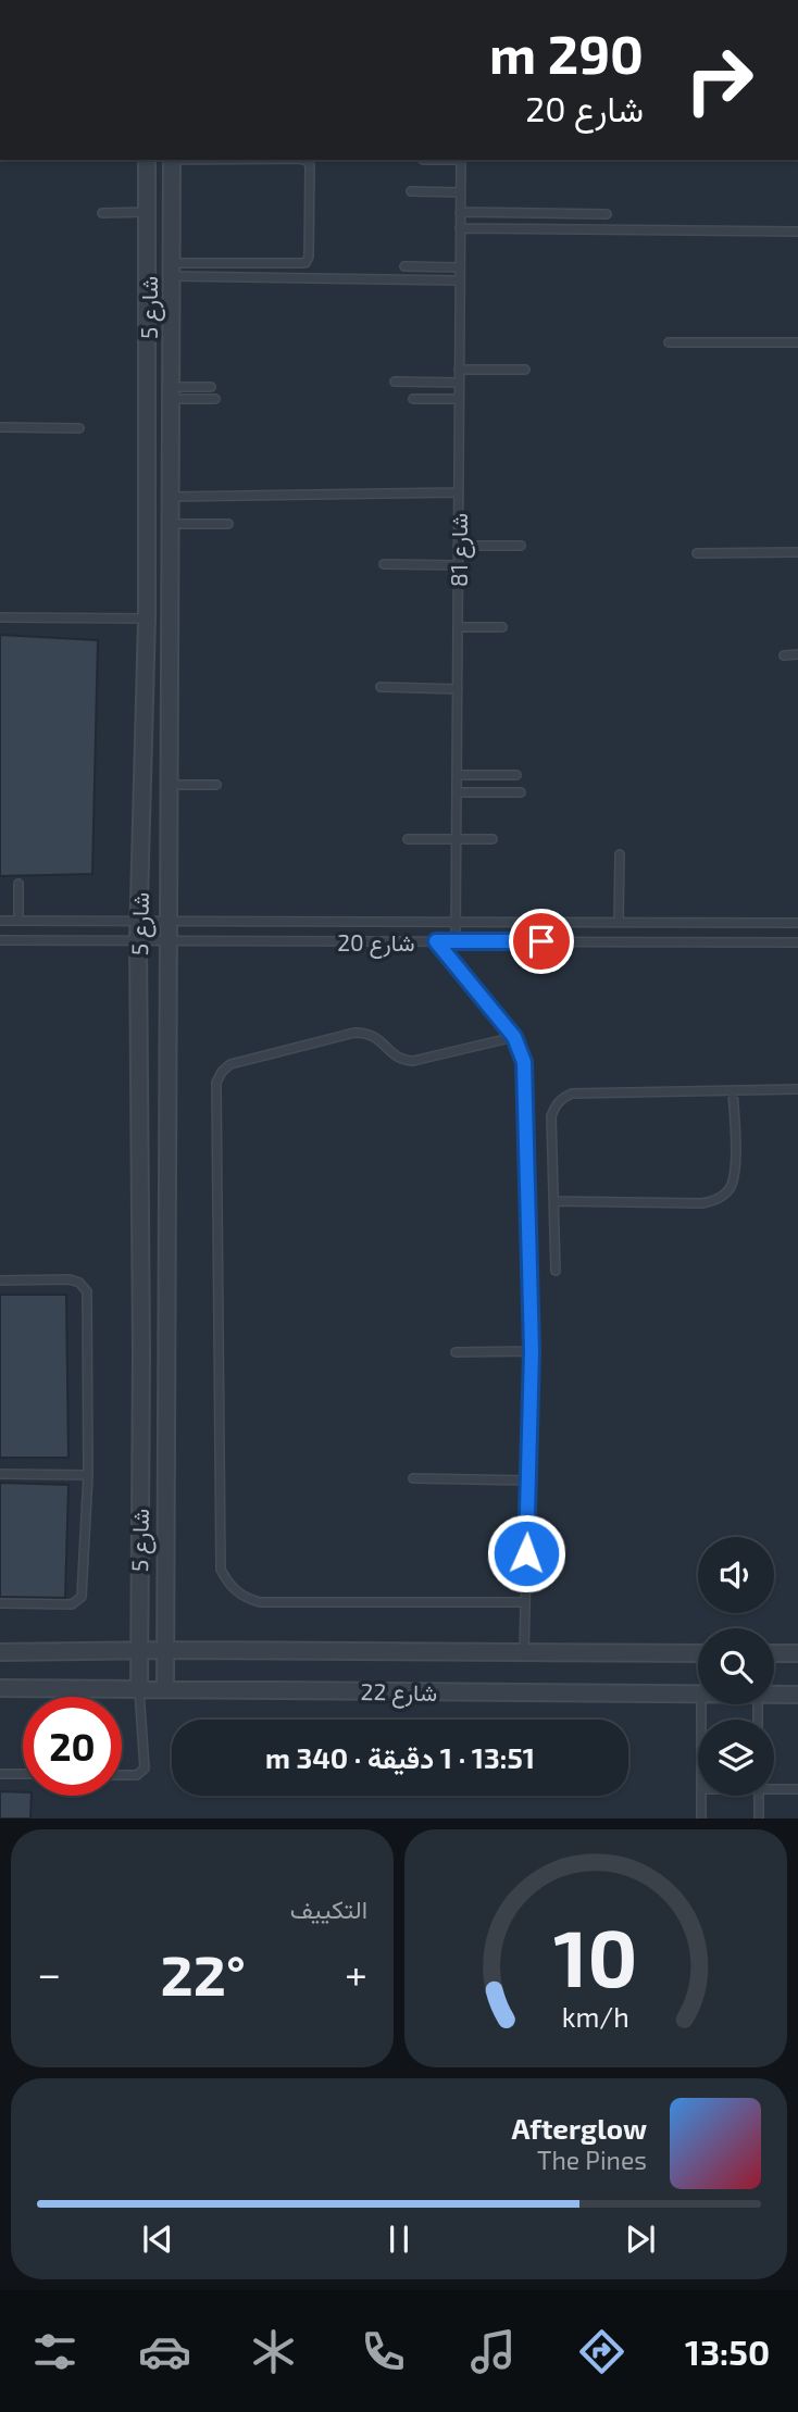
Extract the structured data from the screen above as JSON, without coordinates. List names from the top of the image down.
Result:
{
  "streets": {
    "street": ["شارع 5", "شارع 22"],
    "lane": ["شارع 81", "شارع 20"]
  },
  "crossings": [
    ["شارع 5", "شارع 20"],
    ["شارع 5", "شارع 22"],
    ["شارع 81", "شارع 20"]
  ],
  "page": {
    "turn": ["290 m", "شارع 20"],
    "limit": "20",
    "trip": "13:51 · 1 دقيقة · 340 m",
    "tile": "التكييف",
    "heat": ["−", "22°", "+"],
    "song": ["Afterglow", "The Pines"],
    "tabs": "13:50",
    "gauge": ["10", "km/h"]
  }
}
